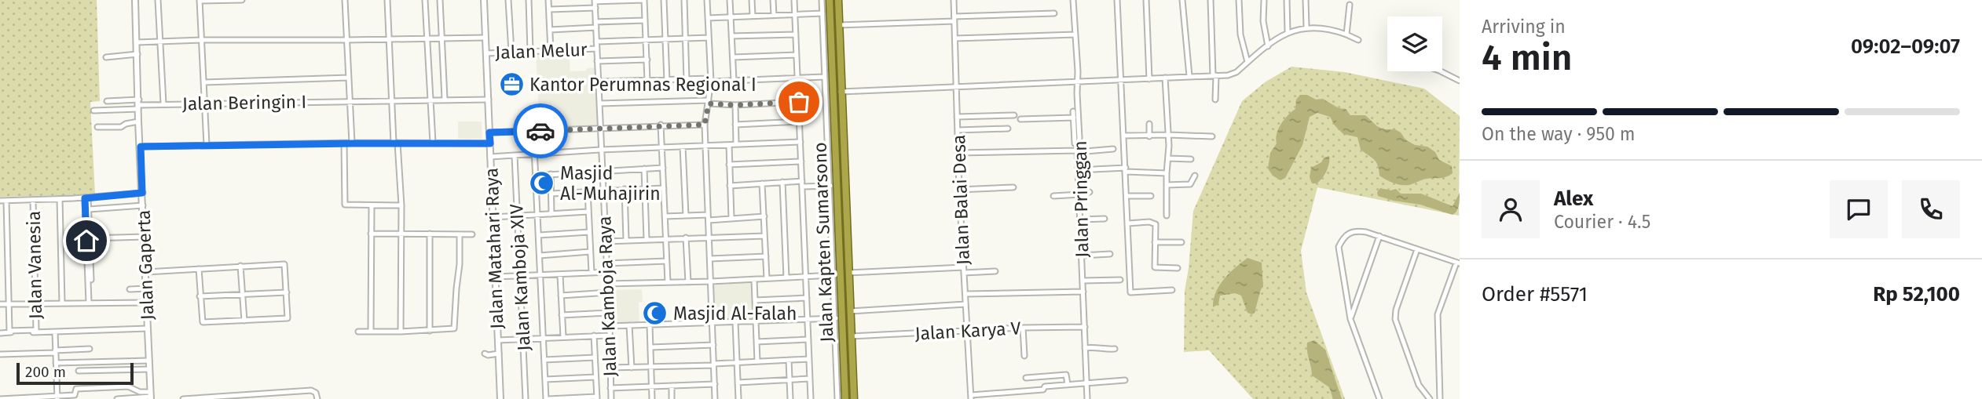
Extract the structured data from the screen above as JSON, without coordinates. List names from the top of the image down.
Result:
{
  "streets": {
    "highway": ["Jalan Kapten Sumarsono"],
    "street": [
      "Jalan Melur",
      "Jalan Beringin I",
      "Jalan Pringgan",
      "Jalan Balai Desa",
      "Jalan Matahari Raya",
      "Jalan Vanesia",
      "Jalan Gaperta",
      "Jalan Kamboja XIV",
      "Jalan Kamboja Raya",
      "Jalan Karya V"
    ]
  },
  "crossings": [
    ["Jalan Melur", "Jalan Matahari Raya"],
    ["Jalan Melur", "Jalan Kamboja Raya"],
    ["Jalan Beringin I", "Jalan Matahari Raya"],
    ["Jalan Beringin I", "Jalan Gaperta"],
    ["Jalan Pringgan", "Jalan Karya V"],
    ["Jalan Balai Desa", "Jalan Karya V"],
    ["Jalan Kapten Sumarsono", "Jalan Karya V"]
  ],
  "places": {
    "office": ["Kantor Perumnas Regional I"],
    "mosque": ["Masjid Al-Muhajirin", "Masjid Al-Falah"]
  },
  "scale_bar": "200 m",
  "page": {
    "heading": ["4 min", "Arriving in", "09:02–09:07"],
    "panel": [
      "Alex",
      "Courier · 4.5",
      "Order #5571",
      "Rp 52,100"
    ],
    "bar": "On the way · 950 m",
    "scale": "200 m"
  }
}
